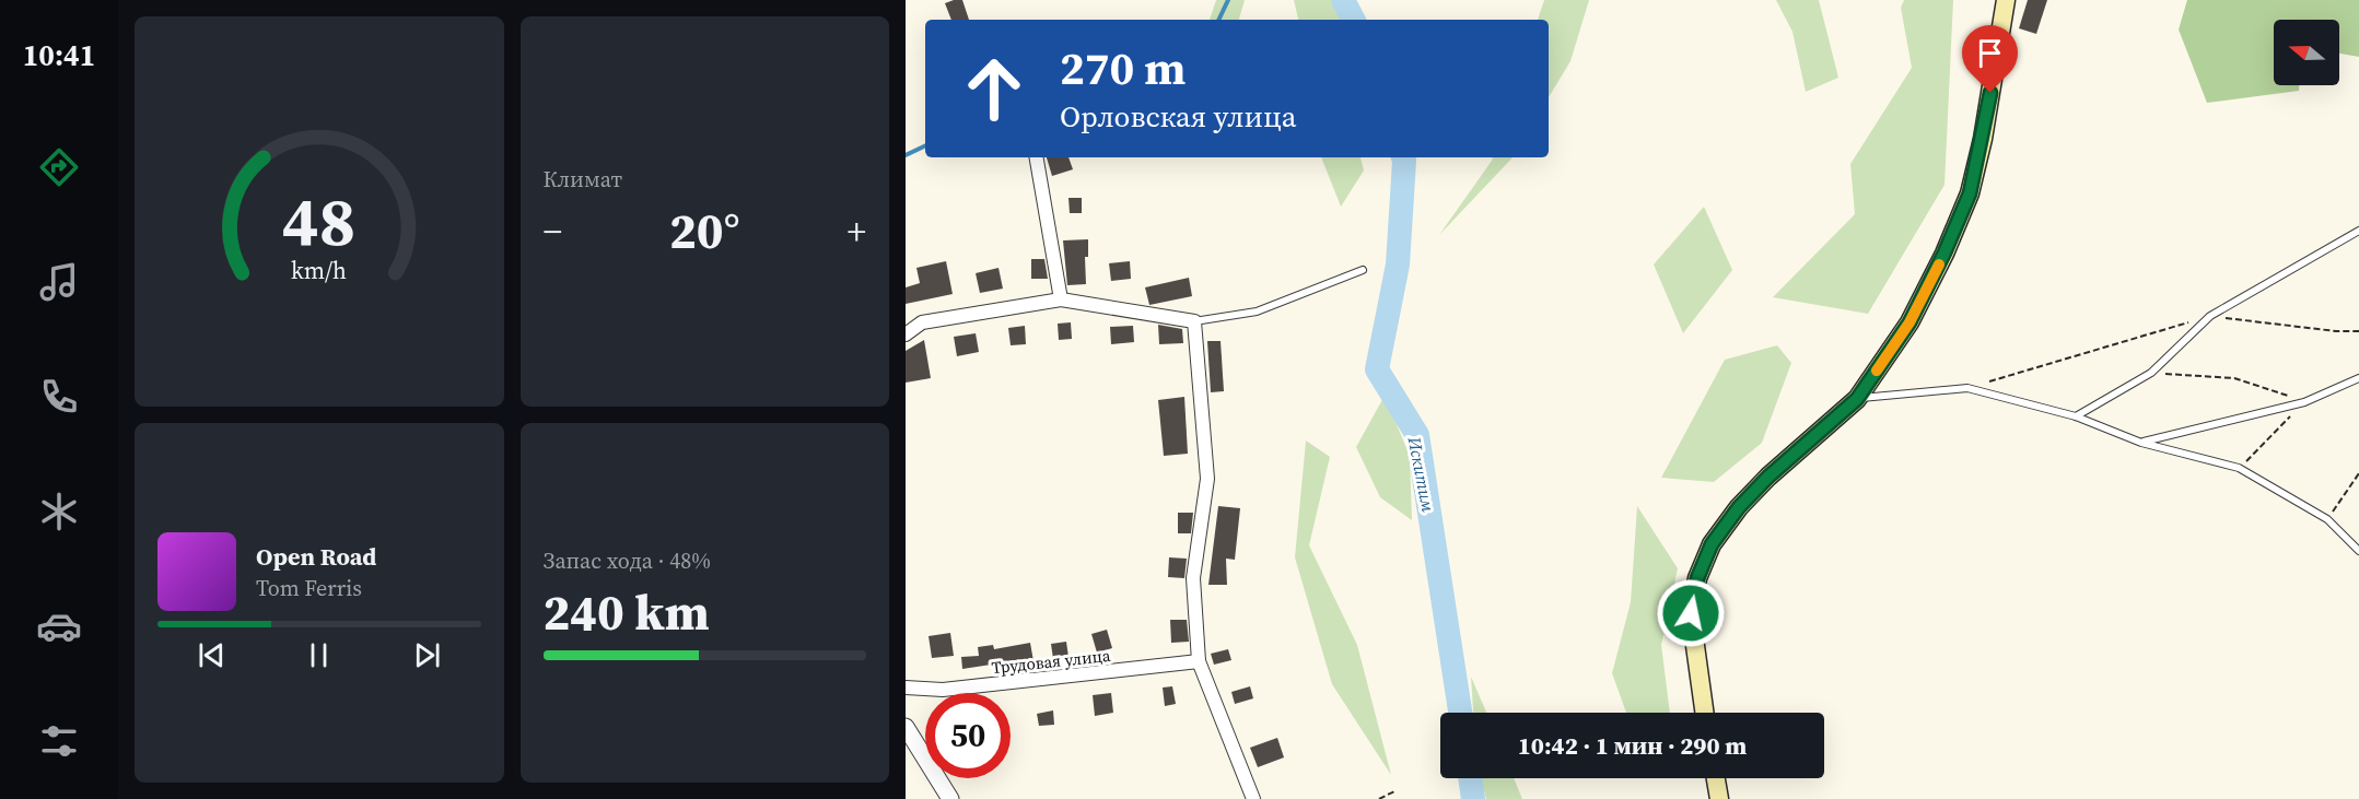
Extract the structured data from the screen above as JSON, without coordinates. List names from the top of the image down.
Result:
{
  "streets": {
    "street": ["Трудовая улица"]
  },
  "water": ["Искитим"],
  "north": "left",
  "page": {
    "tabs": "10:41",
    "tile": [
      "Климат",
      ["Запас хода · 48%", "240 km"]
    ],
    "turn": ["270 m", "Орловская улица"],
    "heat": ["−", "20°", "+"],
    "song": ["Open Road", "Tom Ferris"],
    "limit": "50",
    "trip": "10:42 · 1 мин · 290 m",
    "gauge": ["48", "km/h"]
  }
}
